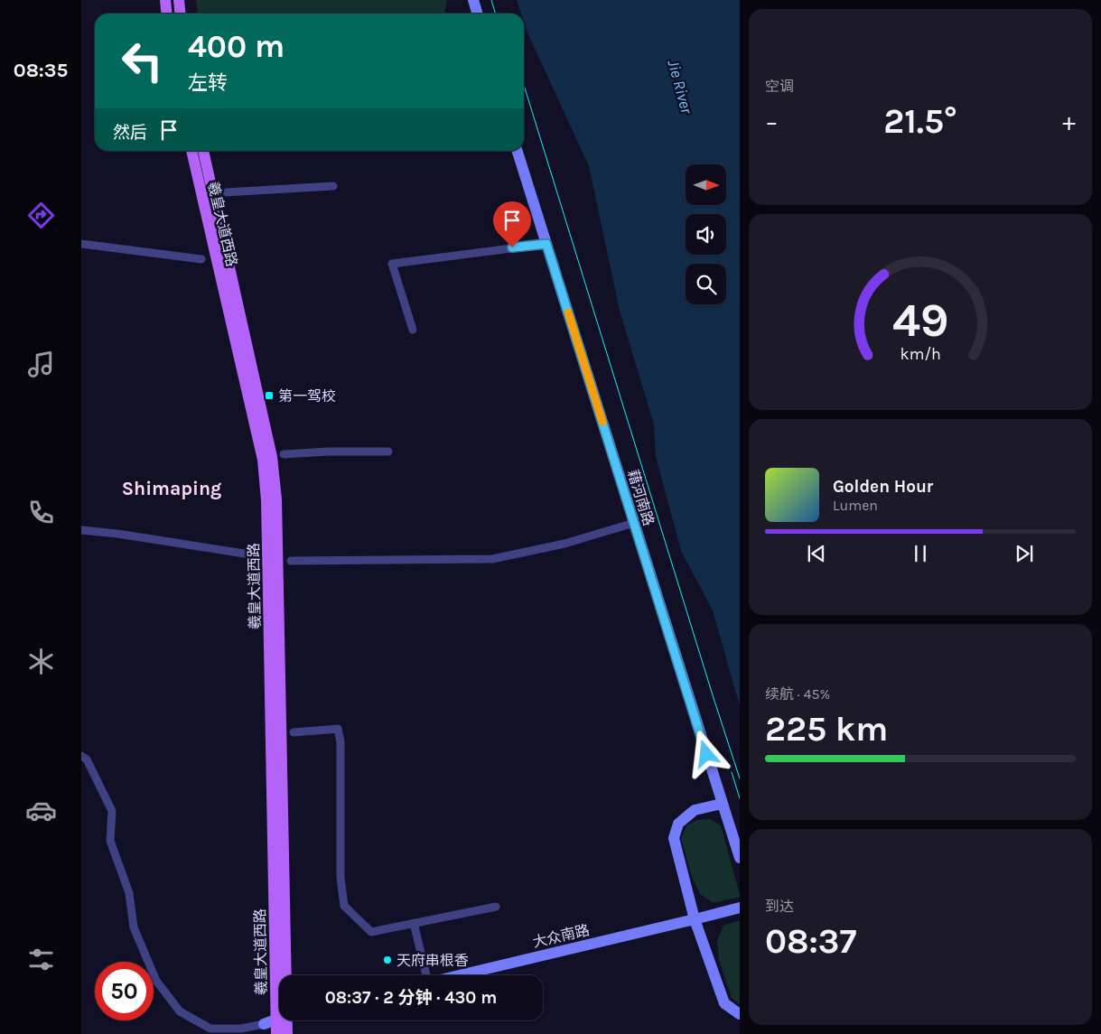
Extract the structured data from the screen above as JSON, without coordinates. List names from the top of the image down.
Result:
{
  "streets": {
    "main road": ["羲皇大道西路", "藉河南路", "大众南路"]
  },
  "districts": ["Shimaping"],
  "water": ["Jie River"],
  "places": {
    "transit": ["第一驾校"],
    "other": ["天府串根香"]
  },
  "north": "right",
  "page": {
    "tabs": "08:35",
    "tile": [
      "空调",
      ["续航 · 45%", "225 km"],
      ["到达", "08:37"]
    ],
    "turn": ["400 m", "左转"],
    "heat": ["−", "21.5°", "+"],
    "then": "然后",
    "song": ["Golden Hour", "Lumen"],
    "limit": "50",
    "trip": "08:37 · 2 分钟 · 430 m",
    "gauge": ["49", "km/h"]
  }
}
